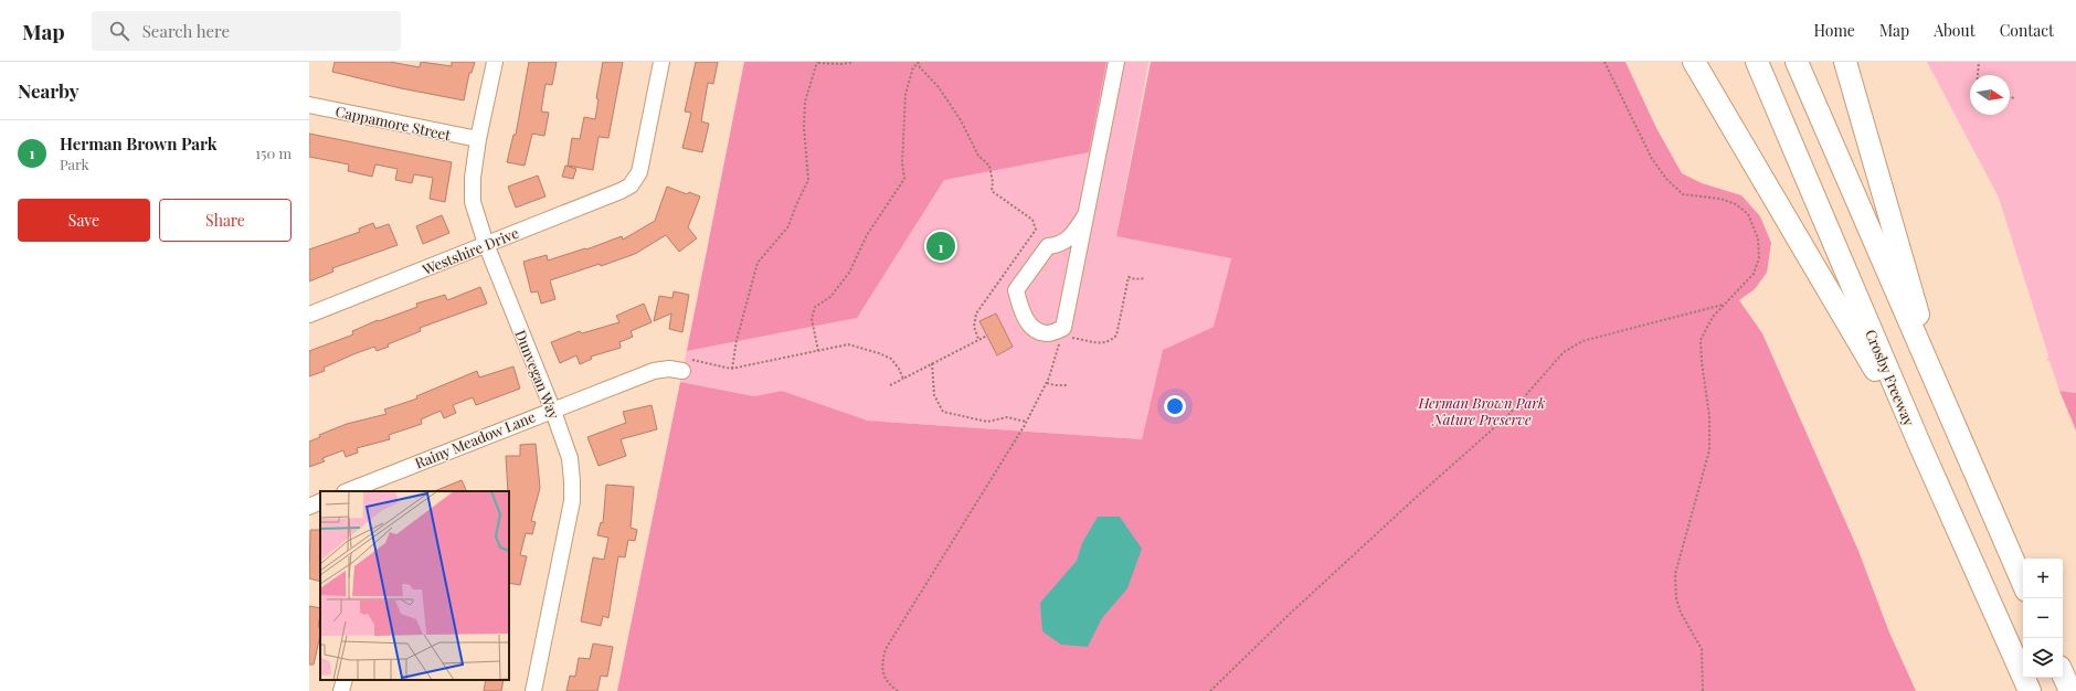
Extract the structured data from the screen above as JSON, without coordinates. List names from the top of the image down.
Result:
{
  "streets": {
    "highway": ["Crosby Freeway"],
    "street": [
      "Cappamore Street",
      "Westshire Drive",
      "Dunvegan Way",
      "Rainy Meadow Lane"
    ]
  },
  "crossings": [
    ["Cappamore Street", "Dunvegan Way"],
    ["Westshire Drive", "Dunvegan Way"],
    ["Dunvegan Way", "Rainy Meadow Lane"]
  ],
  "parks": ["Herman Brown Park Nature Preserve"],
  "north": "right",
  "page": {
    "header": "Map",
    "search": "Search here",
    "nav": [
      "Home",
      "Map",
      "About",
      "Contact"
    ],
    "heading": "Nearby",
    "list": [
      {
        "mark": "1",
        "name": "Herman Brown Park",
        "note": "Park",
        "value": "150 m"
      }
    ],
    "buttons": ["Save", "Share"],
    "pins": "1",
    "map_buttons": ["+", "−"]
  }
}
